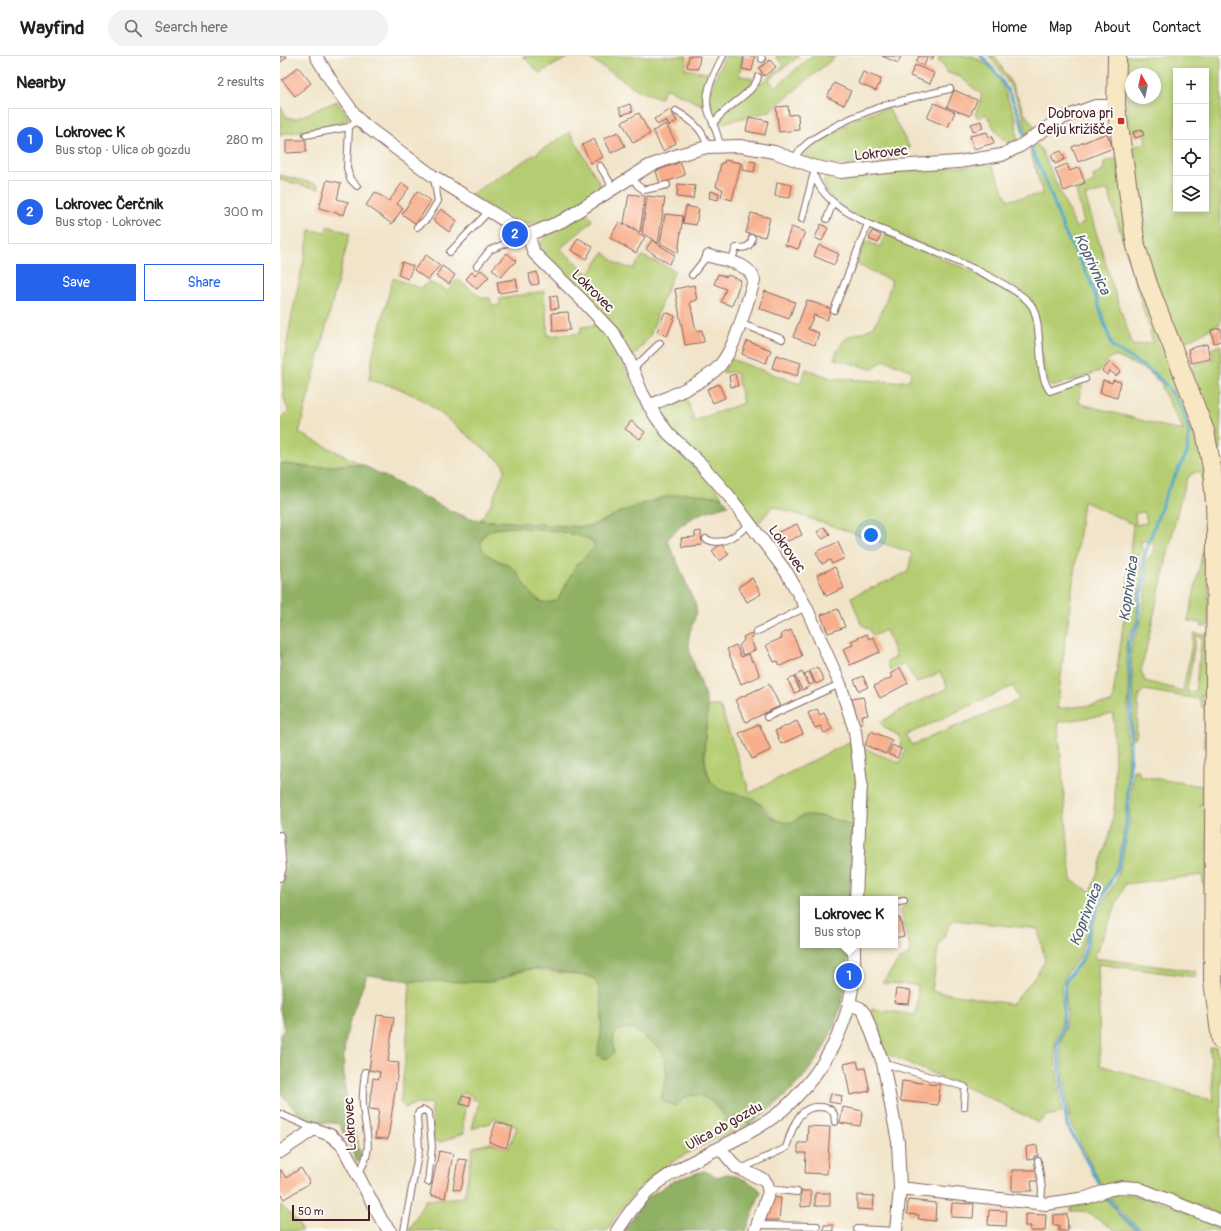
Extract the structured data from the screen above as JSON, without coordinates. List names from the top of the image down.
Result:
{
  "streets": {
    "street": ["Lokrovec", "Ulica ob gozdu"]
  },
  "water": ["Koprivnica"],
  "places": {
    "transit": ["Dobrova pri Celju križišče"]
  },
  "scale_bar": "50 m",
  "north": "top",
  "page": {
    "header": "Wayfind",
    "search": "Search here",
    "nav": [
      "Home",
      "Map",
      "About",
      "Contact"
    ],
    "heading": ["Nearby", "2 results"],
    "map_buttons": ["+", "−"],
    "list": [
      {
        "mark": "1",
        "name": "Lokrovec K",
        "note": "Bus stop · Ulica ob gozdu",
        "value": "280 m"
      },
      {
        "mark": "2",
        "name": "Lokrovec Čerčnik",
        "note": "Bus stop · Lokrovec",
        "value": "300 m"
      }
    ],
    "pins": ["2", "1"],
    "buttons": ["Save", "Share"],
    "popup": ["Lokrovec K", "Bus stop"],
    "scale": "50 m"
  }
}
